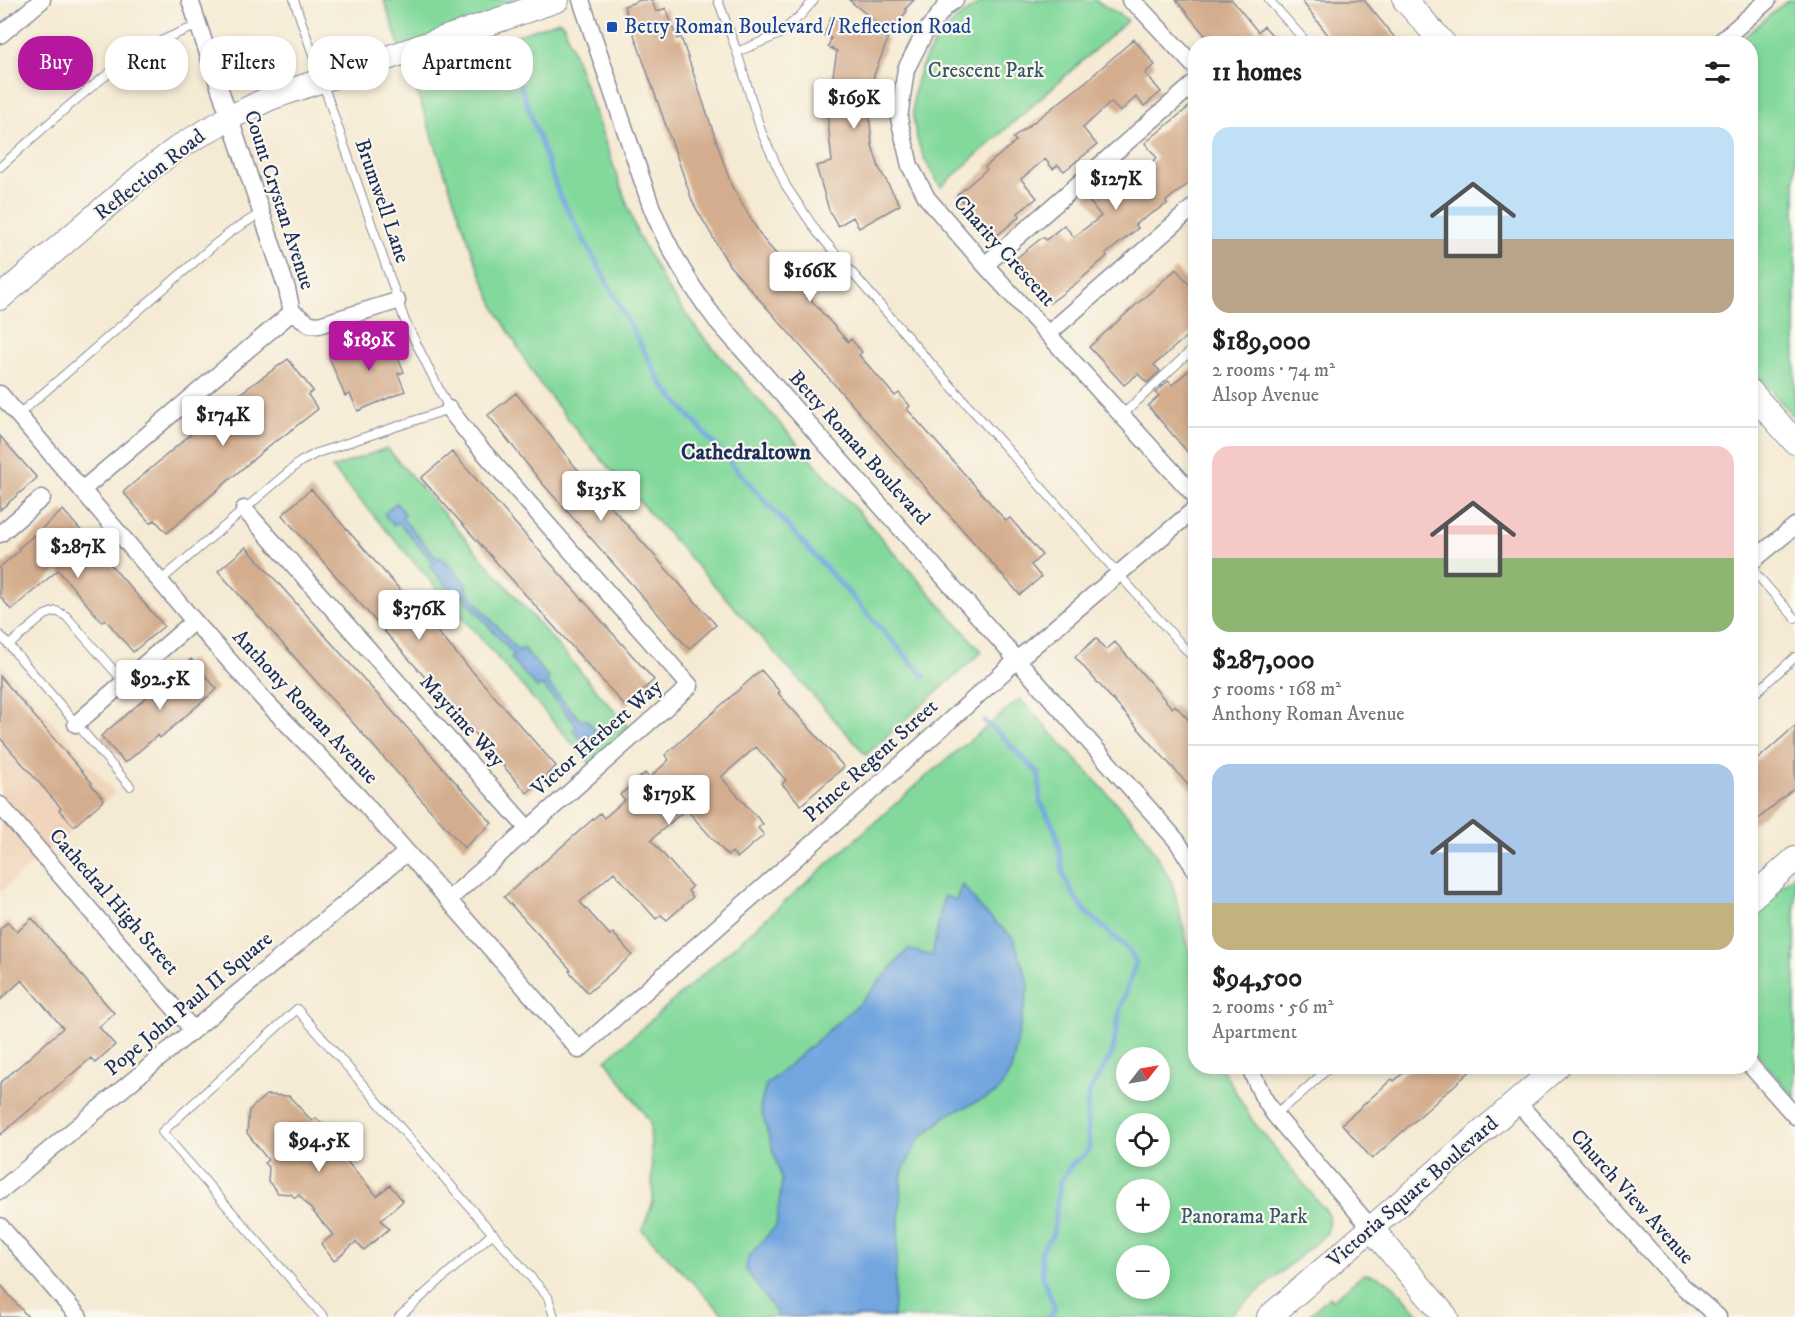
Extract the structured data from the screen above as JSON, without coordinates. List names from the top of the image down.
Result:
{
  "streets": {
    "street": [
      "Reflection Road",
      "Count Crystan Avenue",
      "Charity Crescent",
      "Betty Roman Boulevard",
      "Anthony Roman Avenue",
      "Maytime Way",
      "Victor Herbert Way",
      "Prince Regent Street",
      "Cathedral High Street",
      "Pope John Paul II Square",
      "Victoria Square Boulevard",
      "Church View Avenue"
    ],
    "lane": ["Brumwell Lane"]
  },
  "crossings": [
    ["Reflection Road", "Count Crystan Avenue"],
    ["Brumwell Lane", "Victor Herbert Way"],
    ["Betty Roman Boulevard", "Prince Regent Street"],
    ["Anthony Roman Avenue", "Victor Herbert Way"],
    ["Anthony Roman Avenue", "Prince Regent Street"],
    ["Anthony Roman Avenue", "Pope John Paul II Square"],
    ["Maytime Way", "Victor Herbert Way"],
    ["Cathedral High Street", "Pope John Paul II Square"],
    ["Victoria Square Boulevard", "Church View Avenue"]
  ],
  "districts": ["Cathedraltown"],
  "parks": ["Crescent Park", "Panorama Park"],
  "places": {
    "transit": ["Betty Roman Boulevard / Reflection Road"]
  },
  "north": "top right",
  "page": {
    "chip": [
      "Buy",
      "Rent",
      "Filters",
      "New",
      "Apartment"
    ],
    "heading": "11 homes",
    "price": [
      "$169K",
      "$127K",
      "$166K",
      "$189K",
      "$174K",
      "$135K",
      "$287K",
      "$376K",
      "$92.5K",
      "$179K",
      "$94.5K"
    ],
    "list": [
      {
        "name": "$189,000",
        "note": "2 rooms · 74 m² · Alsop Avenue"
      },
      {
        "name": "$287,000",
        "note": "5 rooms · 168 m² · Anthony Roman Avenue"
      },
      {
        "name": "$94,500",
        "note": "2 rooms · 56 m² · Apartment"
      }
    ],
    "map_buttons": ["+", "−"]
  }
}
